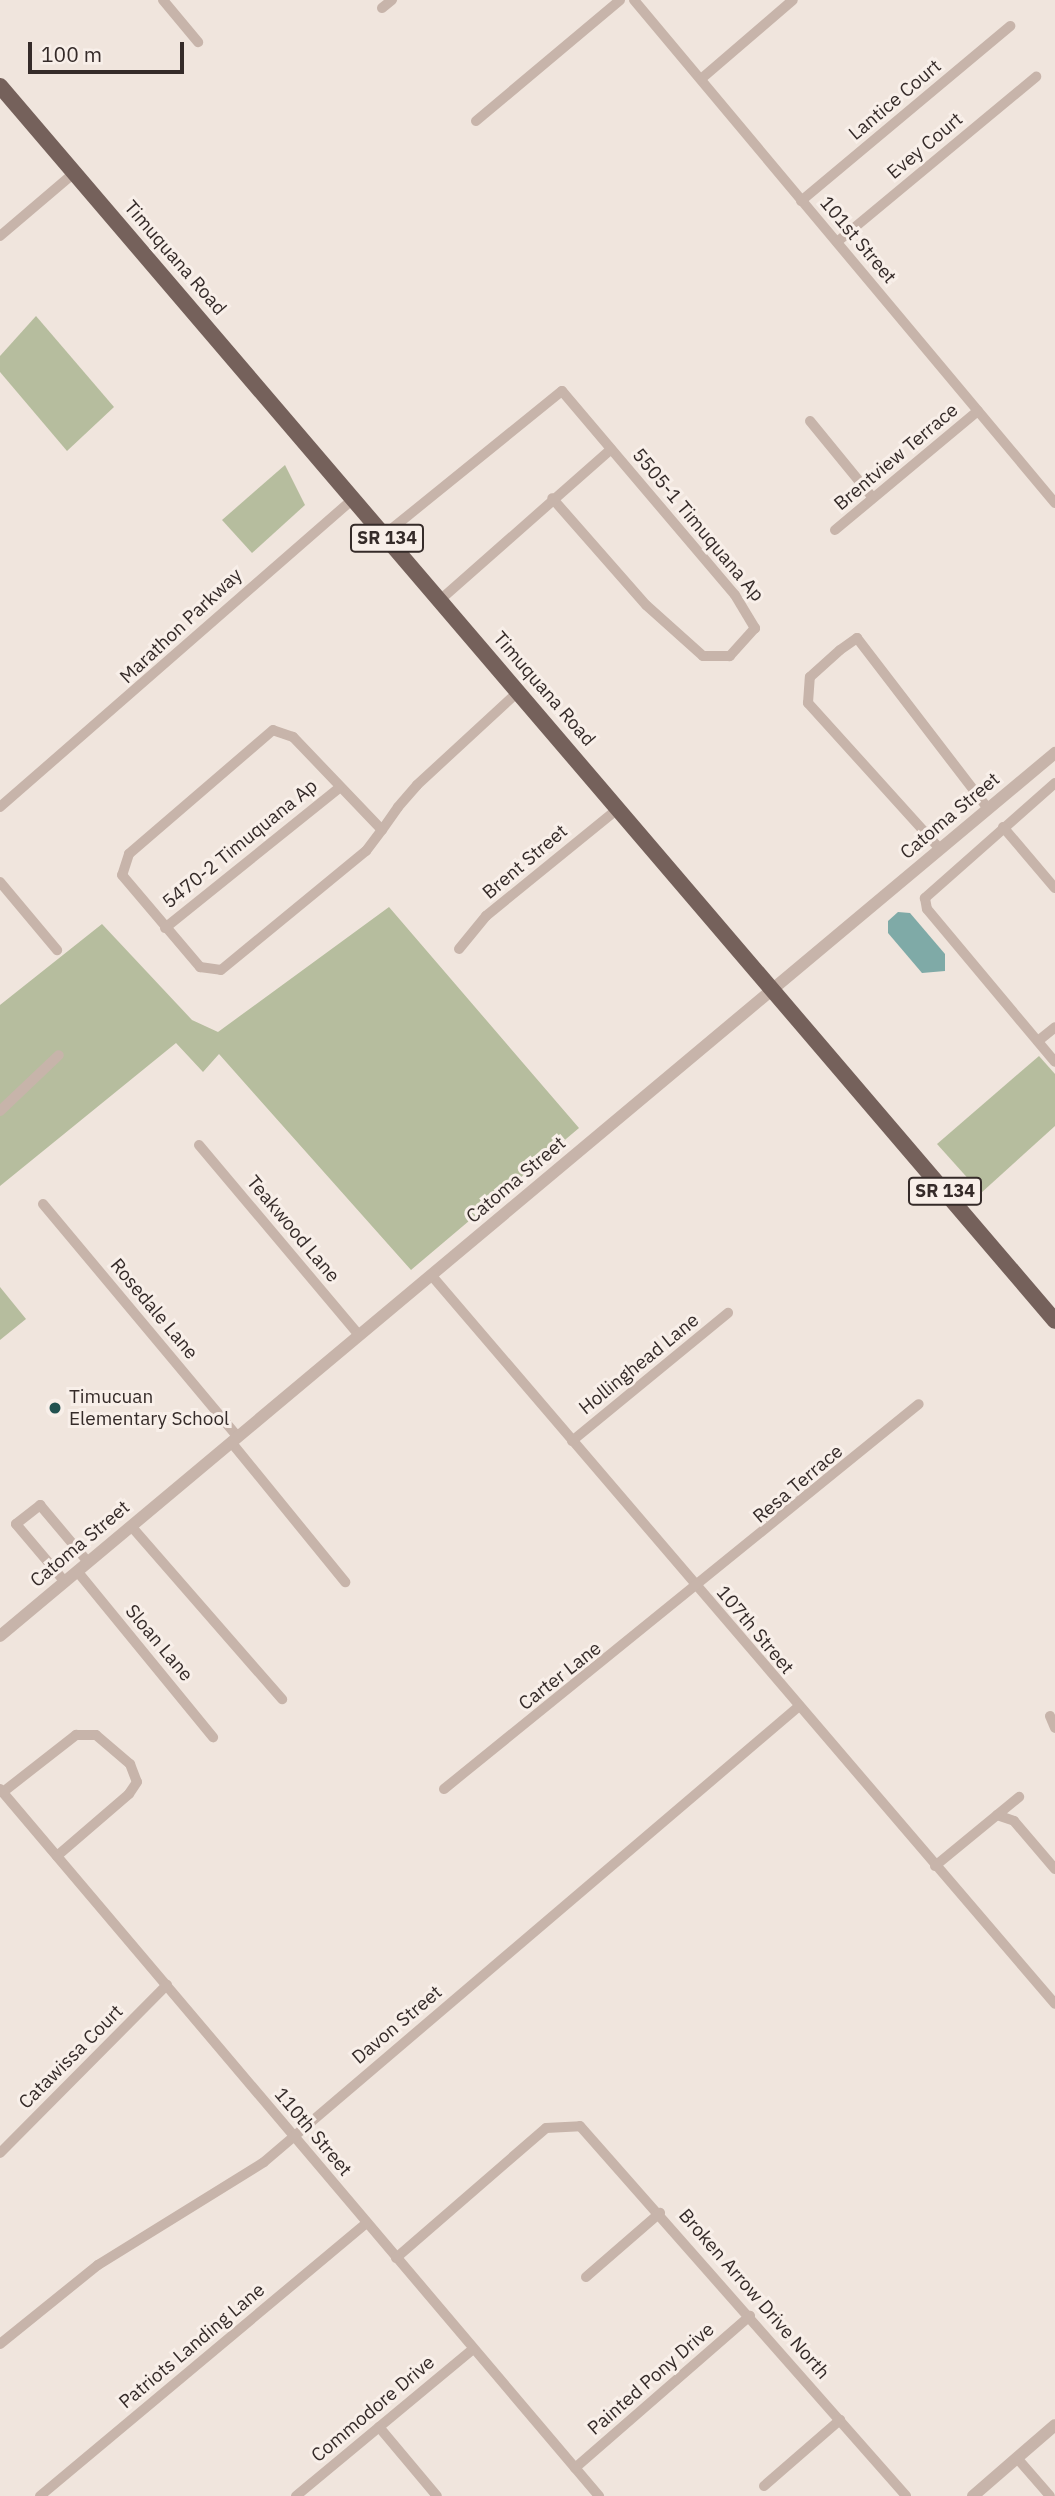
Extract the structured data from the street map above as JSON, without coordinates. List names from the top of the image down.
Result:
{
  "streets": {
    "main road": ["Timuquana Road", "SR 134"],
    "street": [
      "Lantice Court",
      "Evey Court",
      "101st Street",
      "Brentview Terrace",
      "5505-1 Timuquana Ap",
      "Marathon Parkway",
      "Catoma Street",
      "5470-2 Timuquana Ap",
      "Brent Street",
      "Teakwood Lane",
      "Rosedale Lane",
      "Hollinghead Lane",
      "Resa Terrace",
      "107th Street",
      "Sloan Lane",
      "Carter Lane",
      "Davon Street",
      "Catawissa Court",
      "110th Street",
      "Broken Arrow Drive North",
      "Patriots Landing Lane",
      "Painted Pony Drive",
      "Commodore Drive"
    ]
  },
  "crossings": [
    ["Lantice Court", "101st Street"],
    ["Evey Court", "101st Street"],
    ["101st Street", "Brentview Terrace"],
    ["Timuquana Road", "5505-1 Timuquana Ap"],
    ["Timuquana Road", "Marathon Parkway"],
    ["Timuquana Road", "Catoma Street"],
    ["Timuquana Road", "Brent Street"],
    ["Catoma Street", "Teakwood Lane"],
    ["Catoma Street", "Rosedale Lane"],
    ["Catoma Street", "107th Street"],
    ["Catoma Street", "Sloan Lane"],
    ["Hollinghead Lane", "107th Street"],
    ["Resa Terrace", "107th Street"],
    ["Resa Terrace", "Carter Lane"],
    ["107th Street", "Carter Lane"],
    ["107th Street", "Davon Street"],
    ["Davon Street", "110th Street"],
    ["Catawissa Court", "110th Street"],
    ["110th Street", "Broken Arrow Drive North"],
    ["110th Street", "Patriots Landing Lane"],
    ["110th Street", "Painted Pony Drive"],
    ["110th Street", "Commodore Drive"],
    ["Broken Arrow Drive North", "Painted Pony Drive"]
  ],
  "places": ["Timucuan Elementary School"],
  "scale_bar": "100 m"
}
